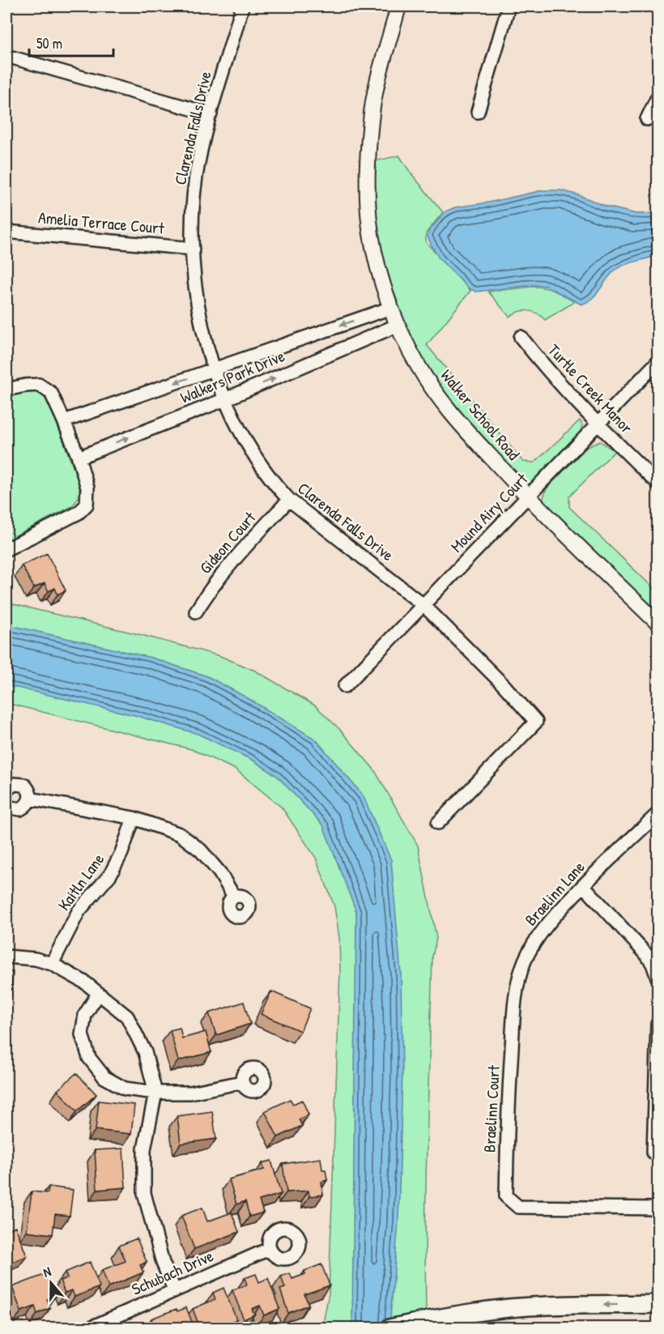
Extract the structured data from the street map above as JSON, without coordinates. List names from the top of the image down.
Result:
{
  "streets": {
    "street": [
      "Clarenda Falls Drive",
      "Amelia Terrace Court",
      "Walkers Park Drive",
      "Turtle Creek Manor",
      "Walker School Road",
      "Mound Airy Court",
      "Gideon Court",
      "Kaitln Lane",
      "Braelinn Lane",
      "Braelinn Court",
      "Schubach Drive"
    ]
  },
  "crossings": [
    ["Clarenda Falls Drive", "Amelia Terrace Court"],
    ["Clarenda Falls Drive", "Walkers Park Drive"],
    ["Clarenda Falls Drive", "Mound Airy Court"],
    ["Clarenda Falls Drive", "Gideon Court"],
    ["Walkers Park Drive", "Walker School Road"],
    ["Turtle Creek Manor", "Mound Airy Court"],
    ["Walker School Road", "Mound Airy Court"],
    ["Braelinn Lane", "Braelinn Court"]
  ],
  "scale_bar": "50 m",
  "north": "top"
}
